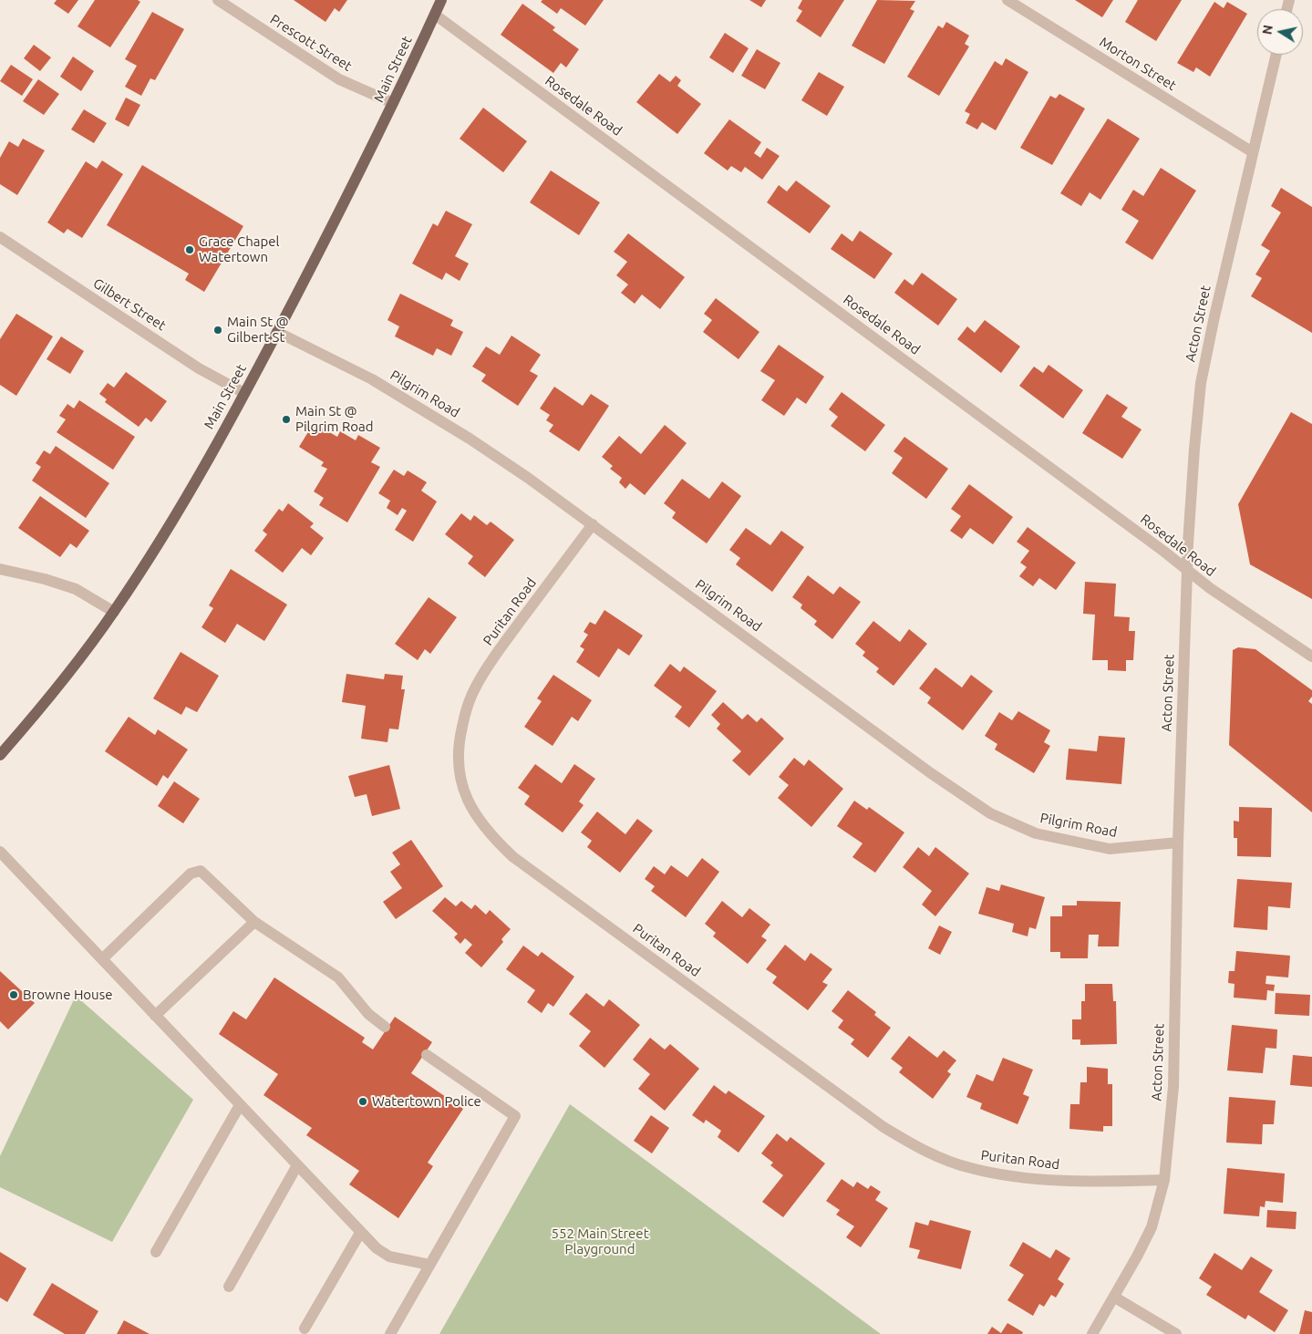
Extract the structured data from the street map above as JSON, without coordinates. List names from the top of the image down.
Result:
{
  "streets": {
    "main road": ["Main Street"],
    "street": [
      "Prescott Street",
      "Morton Street",
      "Rosedale Road",
      "Gilbert Street",
      "Acton Street",
      "Pilgrim Road",
      "Puritan Road"
    ]
  },
  "crossings": [
    ["Prescott Street", "Main Street"],
    ["Morton Street", "Acton Street"],
    ["Main Street", "Rosedale Road"],
    ["Main Street", "Gilbert Street"],
    ["Main Street", "Pilgrim Road"],
    ["Rosedale Road", "Acton Street"],
    ["Acton Street", "Pilgrim Road"],
    ["Acton Street", "Puritan Road"],
    ["Pilgrim Road", "Puritan Road"]
  ],
  "parks": ["552 Main Street Playground"],
  "places": [
    "Grace Chapel Watertown",
    "Main St @ Gilbert St",
    "Main St @ Pilgrim Road",
    "Browne House",
    "Watertown Police"
  ],
  "north": "left"
}
